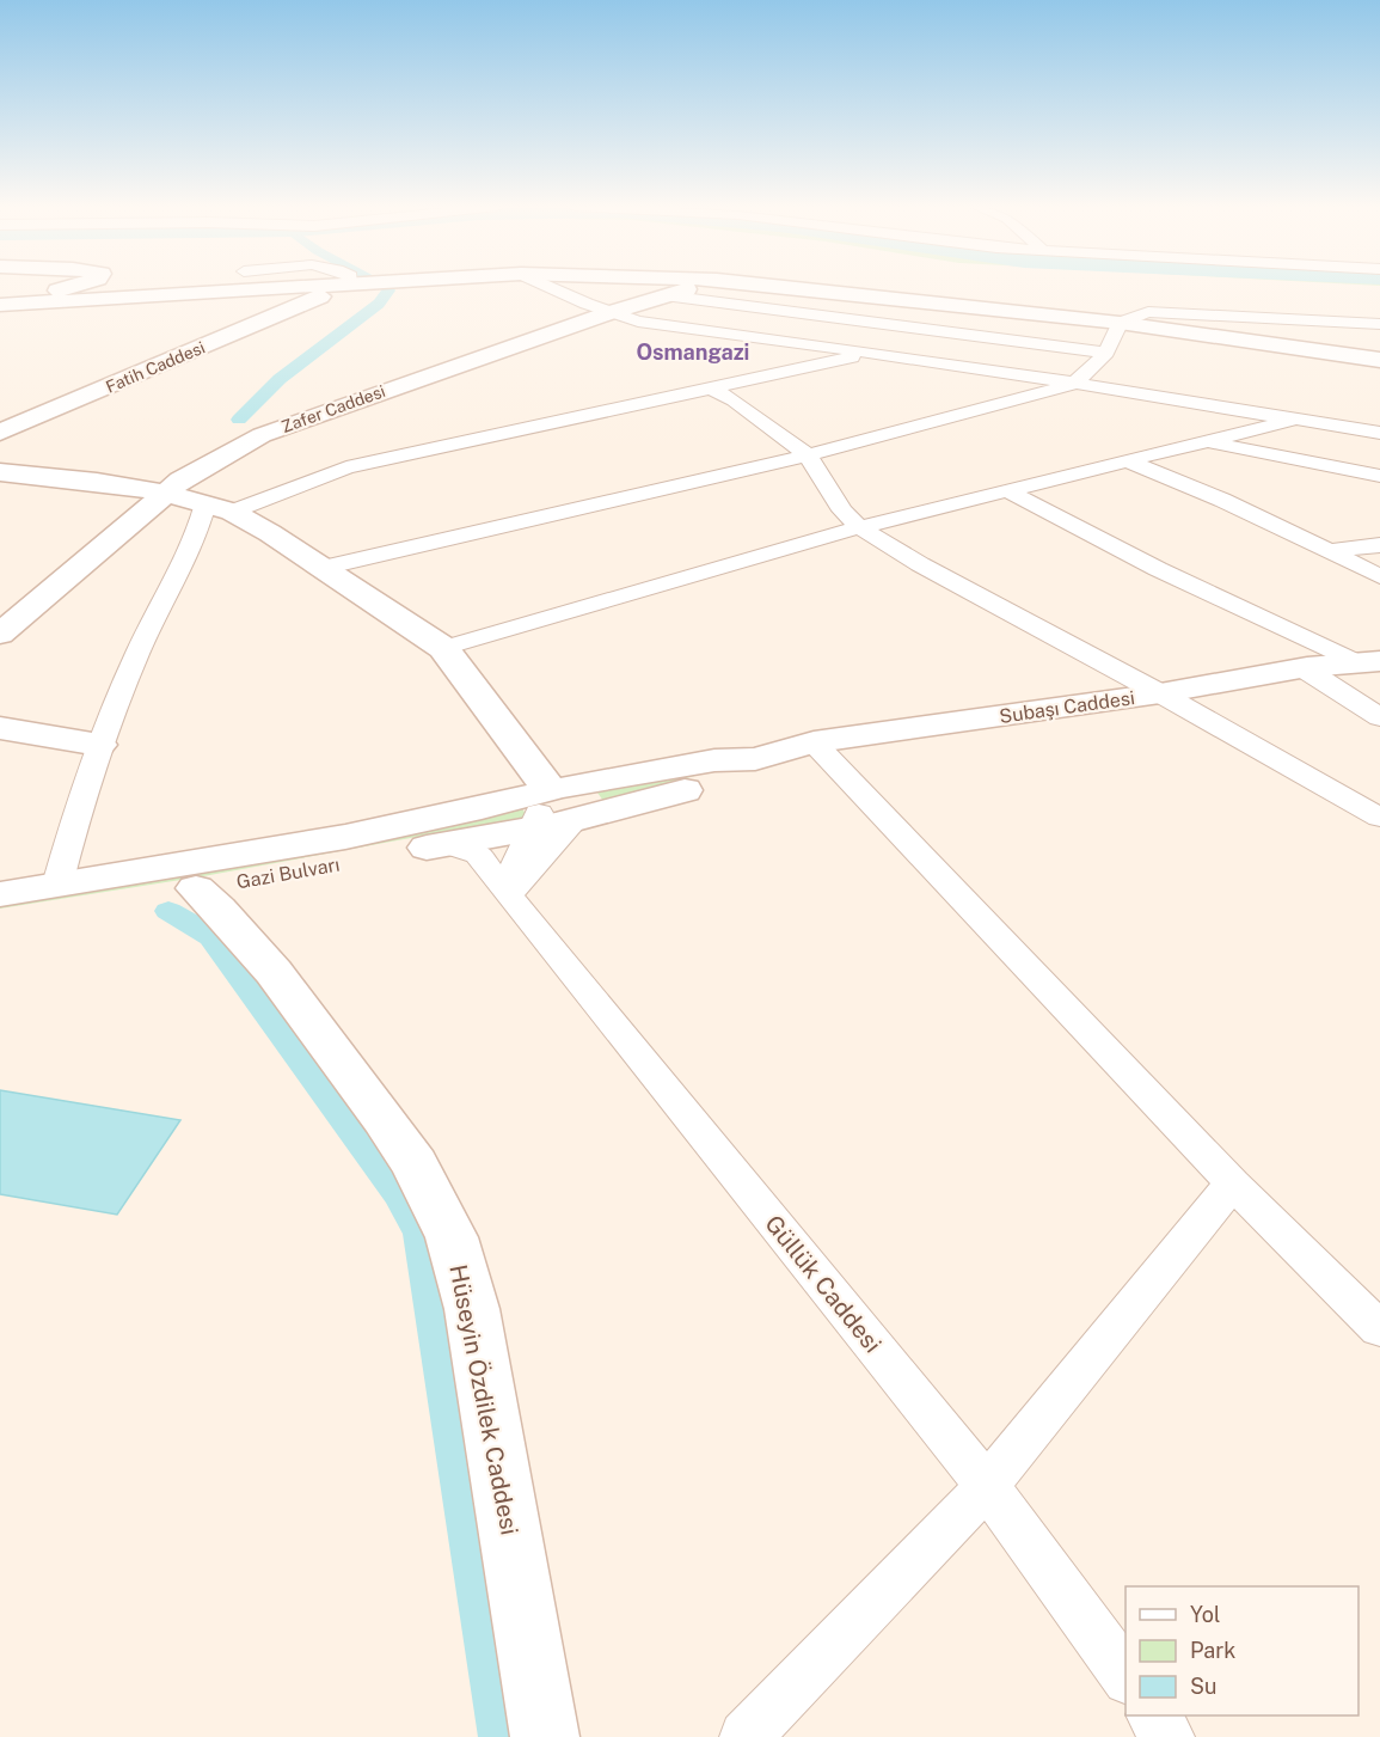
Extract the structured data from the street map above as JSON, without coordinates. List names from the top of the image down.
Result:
{
  "streets": {
    "street": [
      "Fatih Caddesi",
      "Zafer Caddesi",
      "Subaşı Caddesi",
      "Gazi Bulvarı",
      "Güllük Caddesi",
      "Hüseyin Özdilek Caddesi"
    ]
  },
  "crossings": [
    ["Subaşı Caddesi", "Gazi Bulvarı"],
    ["Gazi Bulvarı", "Güllük Caddesi"],
    ["Gazi Bulvarı", "Hüseyin Özdilek Caddesi"]
  ],
  "districts": ["Osmangazi"],
  "legend": ["Yol", "Park", "Su"]
}
